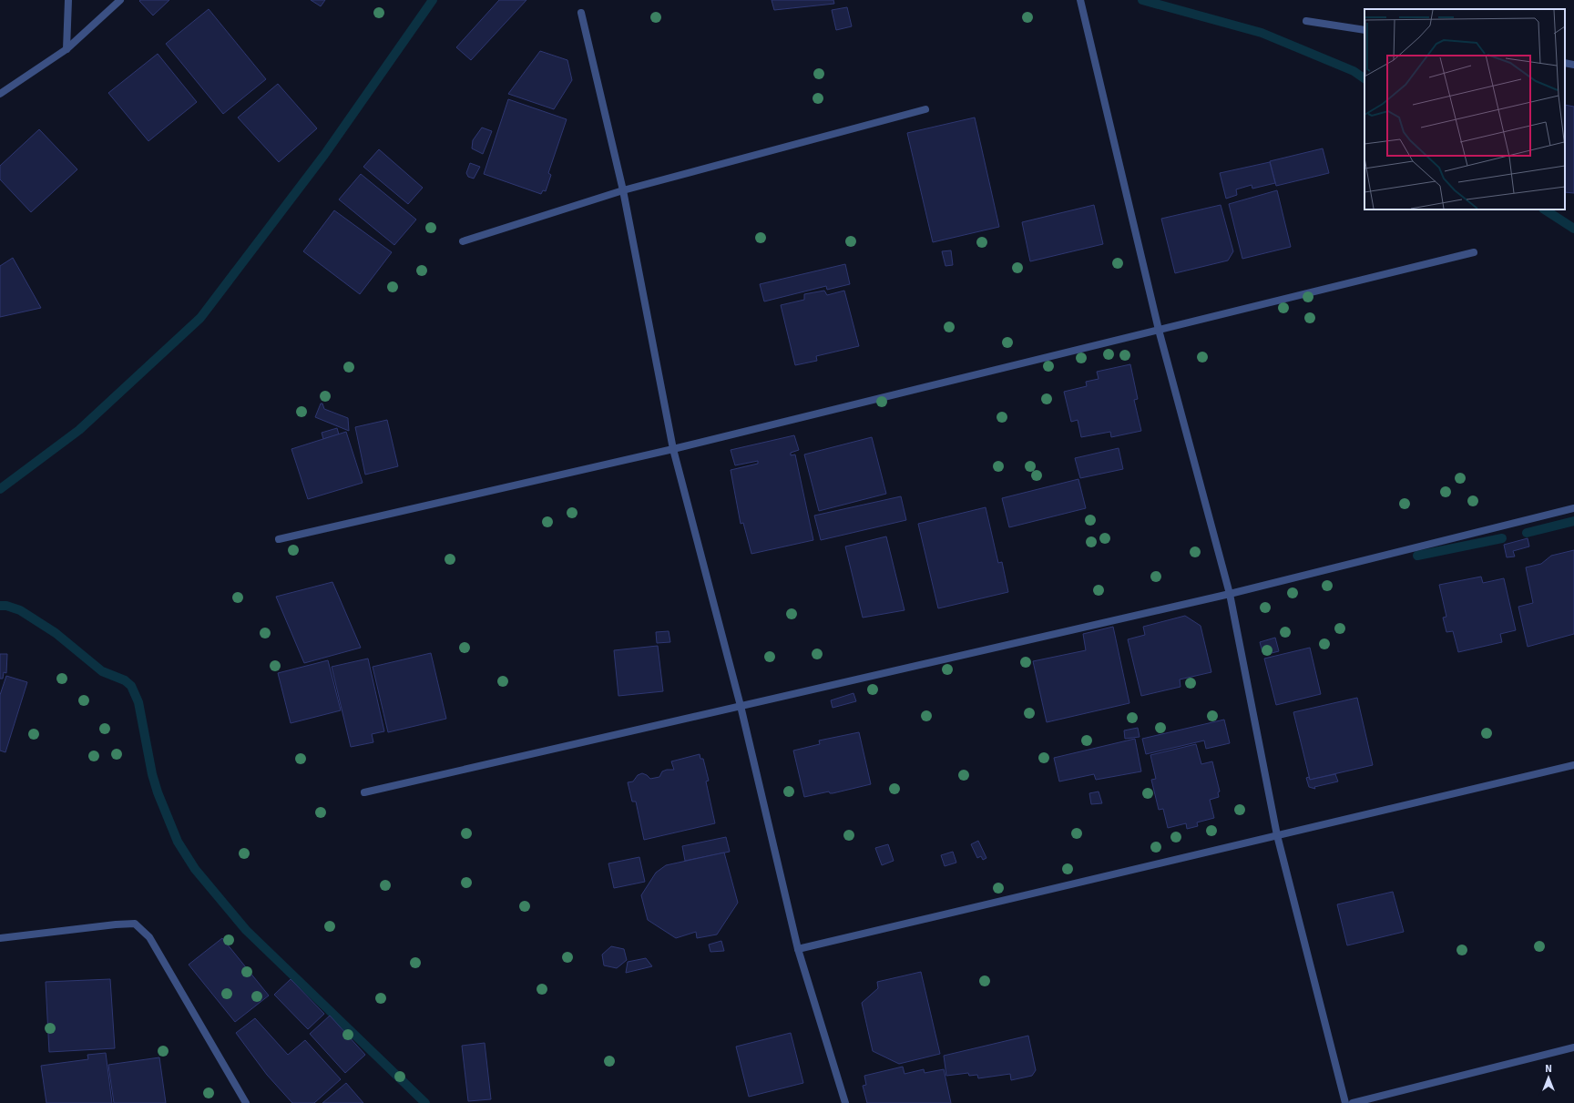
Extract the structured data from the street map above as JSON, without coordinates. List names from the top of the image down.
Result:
{
  "north": "top"
}
